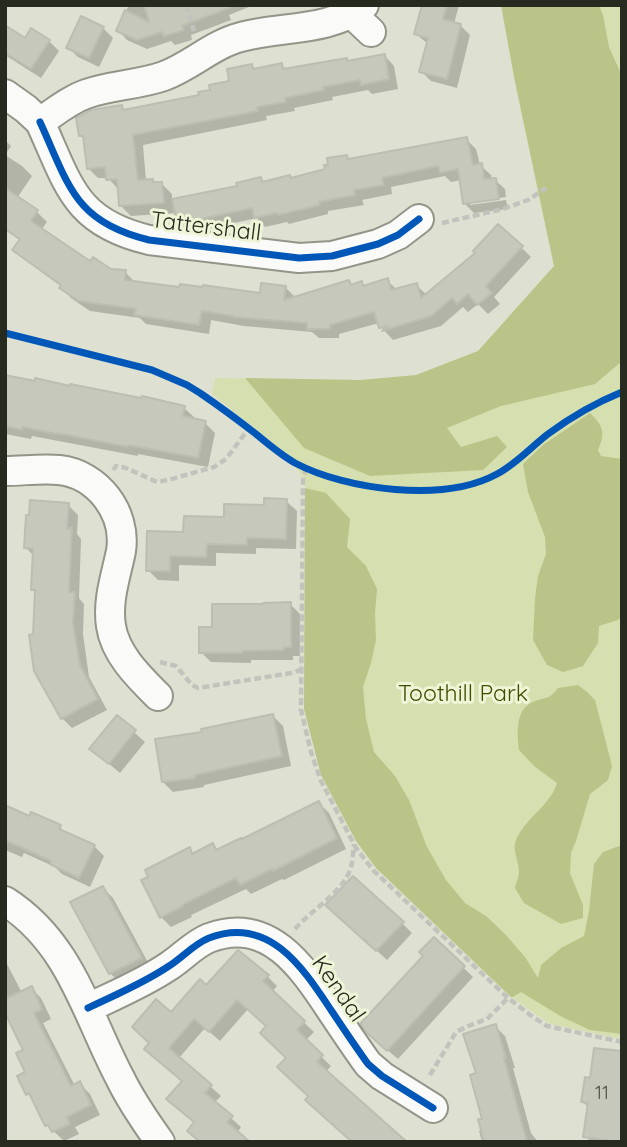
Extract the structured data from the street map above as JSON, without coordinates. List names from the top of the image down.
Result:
{
  "streets": {
    "street": ["Tattershall", "Kendal"]
  },
  "parks": ["Toothill Park"],
  "house_numbers": ["11"]
}
